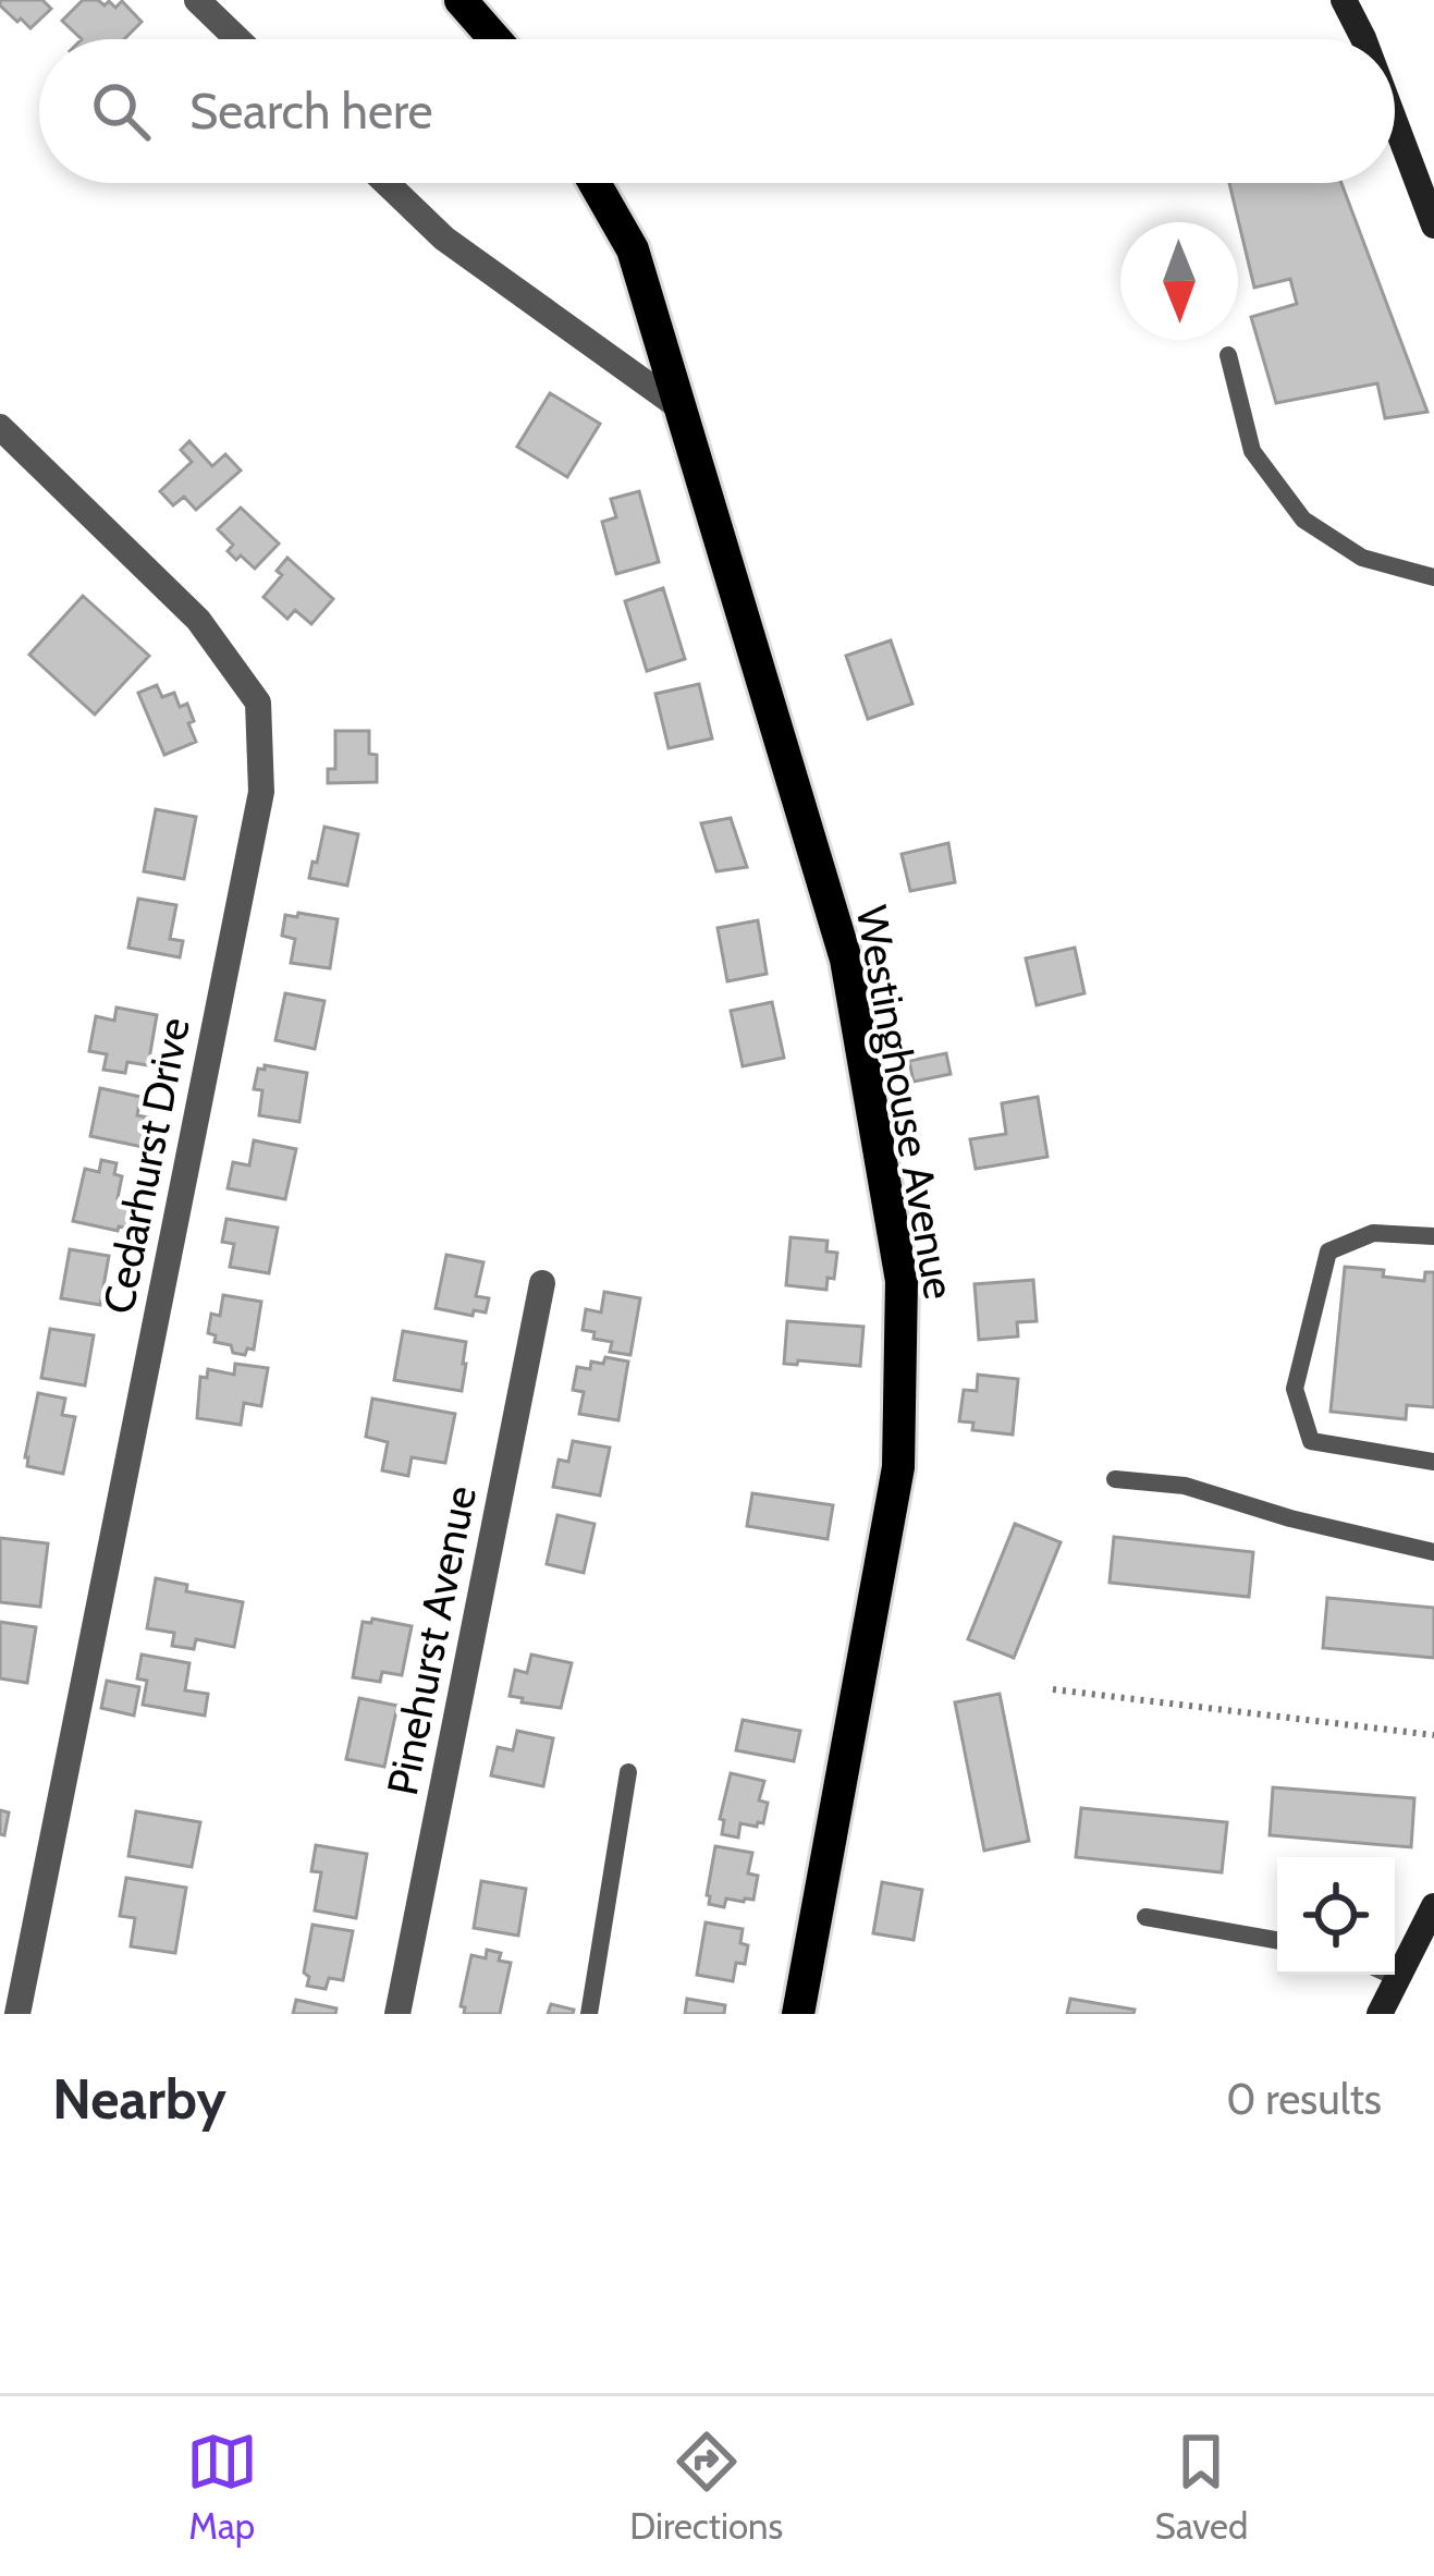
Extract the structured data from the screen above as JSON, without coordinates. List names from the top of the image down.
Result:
{
  "streets": {
    "main road": ["Westinghouse Avenue"],
    "street": ["Cedarhurst Drive", "Pinehurst Avenue"]
  },
  "north": "bottom",
  "page": {
    "search": "Search here",
    "heading": ["Nearby", "0 results"],
    "nav": ["Map", "Directions", "Saved"]
  }
}
